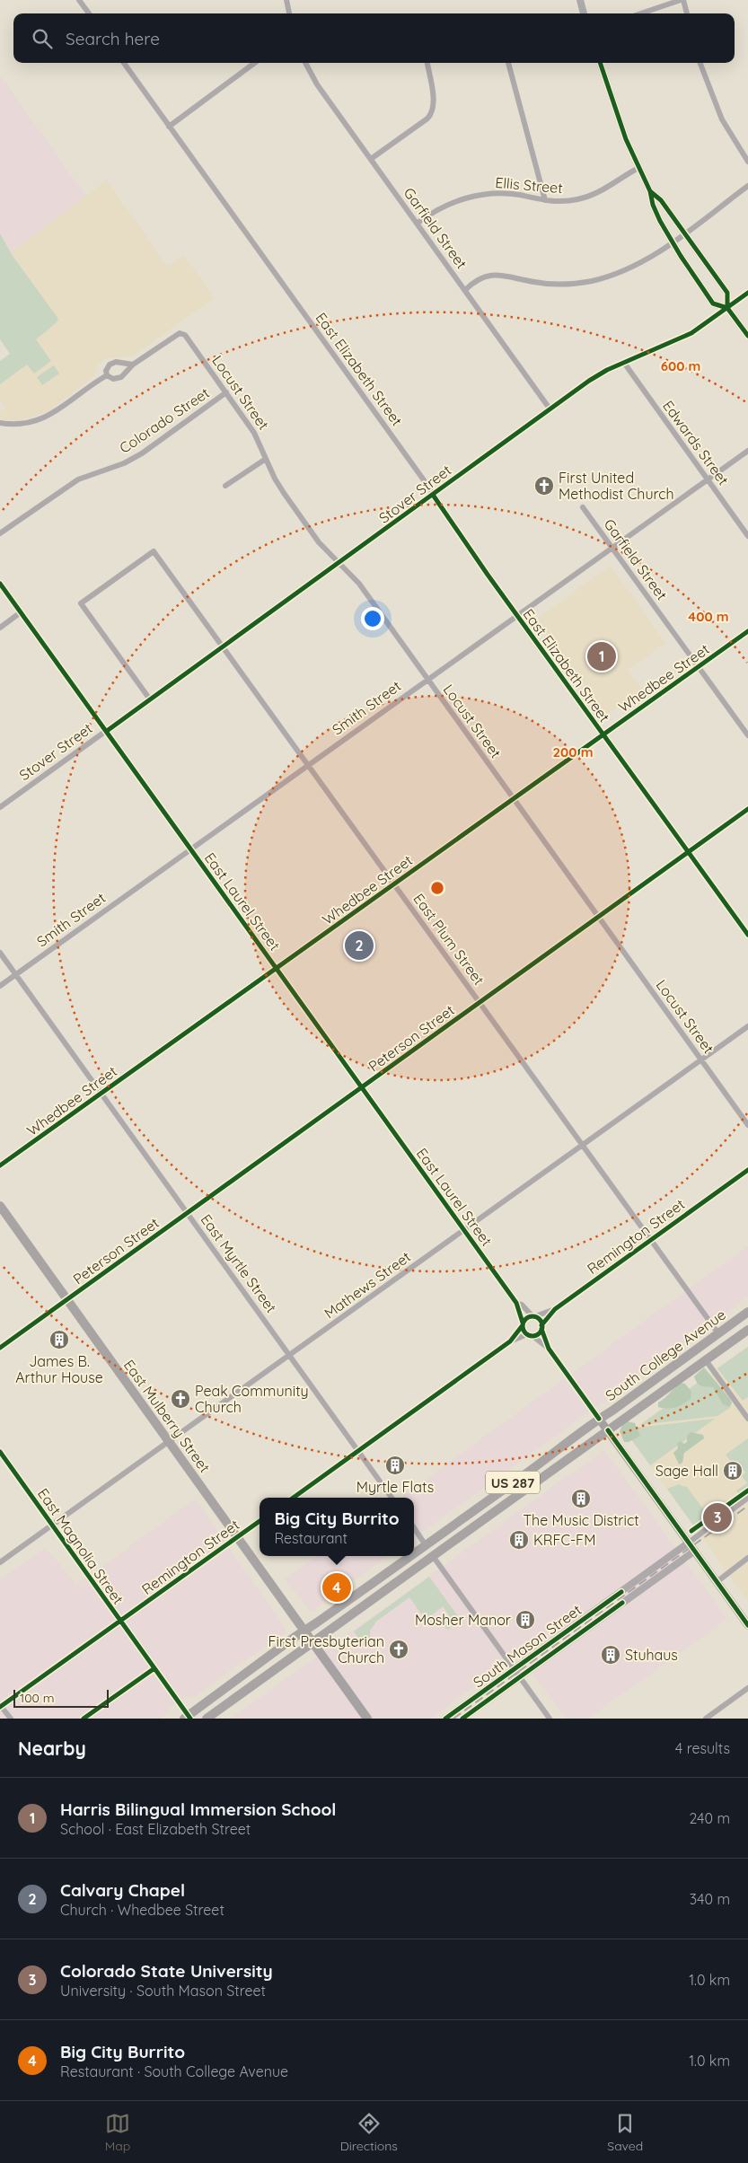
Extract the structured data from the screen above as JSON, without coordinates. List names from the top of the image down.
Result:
{
  "streets": {
    "highway": ["South College Avenue", "East Mulberry Street", "US 287"],
    "street": [
      "Ellis Street",
      "Garfield Street",
      "East Elizabeth Street",
      "Locust Street",
      "Colorado Street",
      "Edwards Street",
      "Stover Street",
      "Whedbee Street",
      "Smith Street",
      "East Laurel Street",
      "East Plum Street",
      "Peterson Street",
      "Remington Street",
      "East Myrtle Street",
      "Mathews Street",
      "East Magnolia Street",
      "South Mason Street"
    ]
  },
  "crossings": [
    ["Ellis Street", "Garfield Street"],
    ["Garfield Street", "Stover Street"],
    ["Garfield Street", "Whedbee Street"],
    ["Garfield Street", "Smith Street"],
    ["East Elizabeth Street", "Stover Street"],
    ["East Elizabeth Street", "Whedbee Street"],
    ["East Elizabeth Street", "Smith Street"],
    ["East Elizabeth Street", "Peterson Street"],
    ["Locust Street", "Colorado Street"],
    ["Locust Street", "Stover Street"],
    ["Locust Street", "Whedbee Street"],
    ["Locust Street", "Smith Street"],
    ["Locust Street", "Peterson Street"],
    ["Locust Street", "Mathews Street"],
    ["Edwards Street", "Stover Street"],
    ["Edwards Street", "Smith Street"],
    ["Stover Street", "East Laurel Street"],
    ["Stover Street", "East Plum Street"],
    ["Whedbee Street", "East Laurel Street"],
    ["Whedbee Street", "East Plum Street"],
    ["Whedbee Street", "East Myrtle Street"],
    ["Smith Street", "East Laurel Street"],
    ["Smith Street", "East Plum Street"],
    ["Smith Street", "East Myrtle Street"],
    ["East Laurel Street", "Peterson Street"],
    ["East Laurel Street", "Remington Street"],
    ["East Laurel Street", "Mathews Street"],
    ["East Plum Street", "Peterson Street"],
    ["East Plum Street", "Remington Street"],
    ["East Plum Street", "Mathews Street"],
    ["East Plum Street", "South College Avenue"],
    ["Peterson Street", "East Myrtle Street"],
    ["Peterson Street", "East Mulberry Street"],
    ["Remington Street", "East Mulberry Street"],
    ["Remington Street", "East Magnolia Street"],
    ["East Myrtle Street", "Mathews Street"],
    ["Mathews Street", "East Mulberry Street"],
    ["Mathews Street", "East Magnolia Street"],
    ["South College Avenue", "East Mulberry Street"],
    ["South College Avenue", "East Magnolia Street"]
  ],
  "places": {
    "church": ["First United Methodist Church", "Peak Community Church", "First Presbyterian Church"],
    "building": [
      "James B. Arthur House",
      "Myrtle Flats",
      "Sage Hall",
      "The Music District",
      "KRFC-FM",
      "Mosher Manor",
      "Stuhaus"
    ]
  },
  "scale_bar": "100 m",
  "page": {
    "search": "Search here",
    "pins": [
      "1",
      "2",
      "3",
      "4"
    ],
    "popup": ["Big City Burrito", "Restaurant"],
    "scale": "100 m",
    "heading": ["Nearby", "4 results"],
    "list": [
      {
        "mark": "1",
        "name": "Harris Bilingual Immersion School",
        "note": "School · East Elizabeth Street",
        "value": "240 m"
      },
      {
        "mark": "2",
        "name": "Calvary Chapel",
        "note": "Church · Whedbee Street",
        "value": "340 m"
      },
      {
        "mark": "3",
        "name": "Colorado State University",
        "note": "University · South Mason Street",
        "value": "1.0 km"
      },
      {
        "mark": "4",
        "name": "Big City Burrito",
        "note": "Restaurant · South College Avenue",
        "value": "1.0 km"
      }
    ],
    "nav": ["Map", "Directions", "Saved"]
  },
  "rings": ["600 m", "400 m", "200 m"]
}
